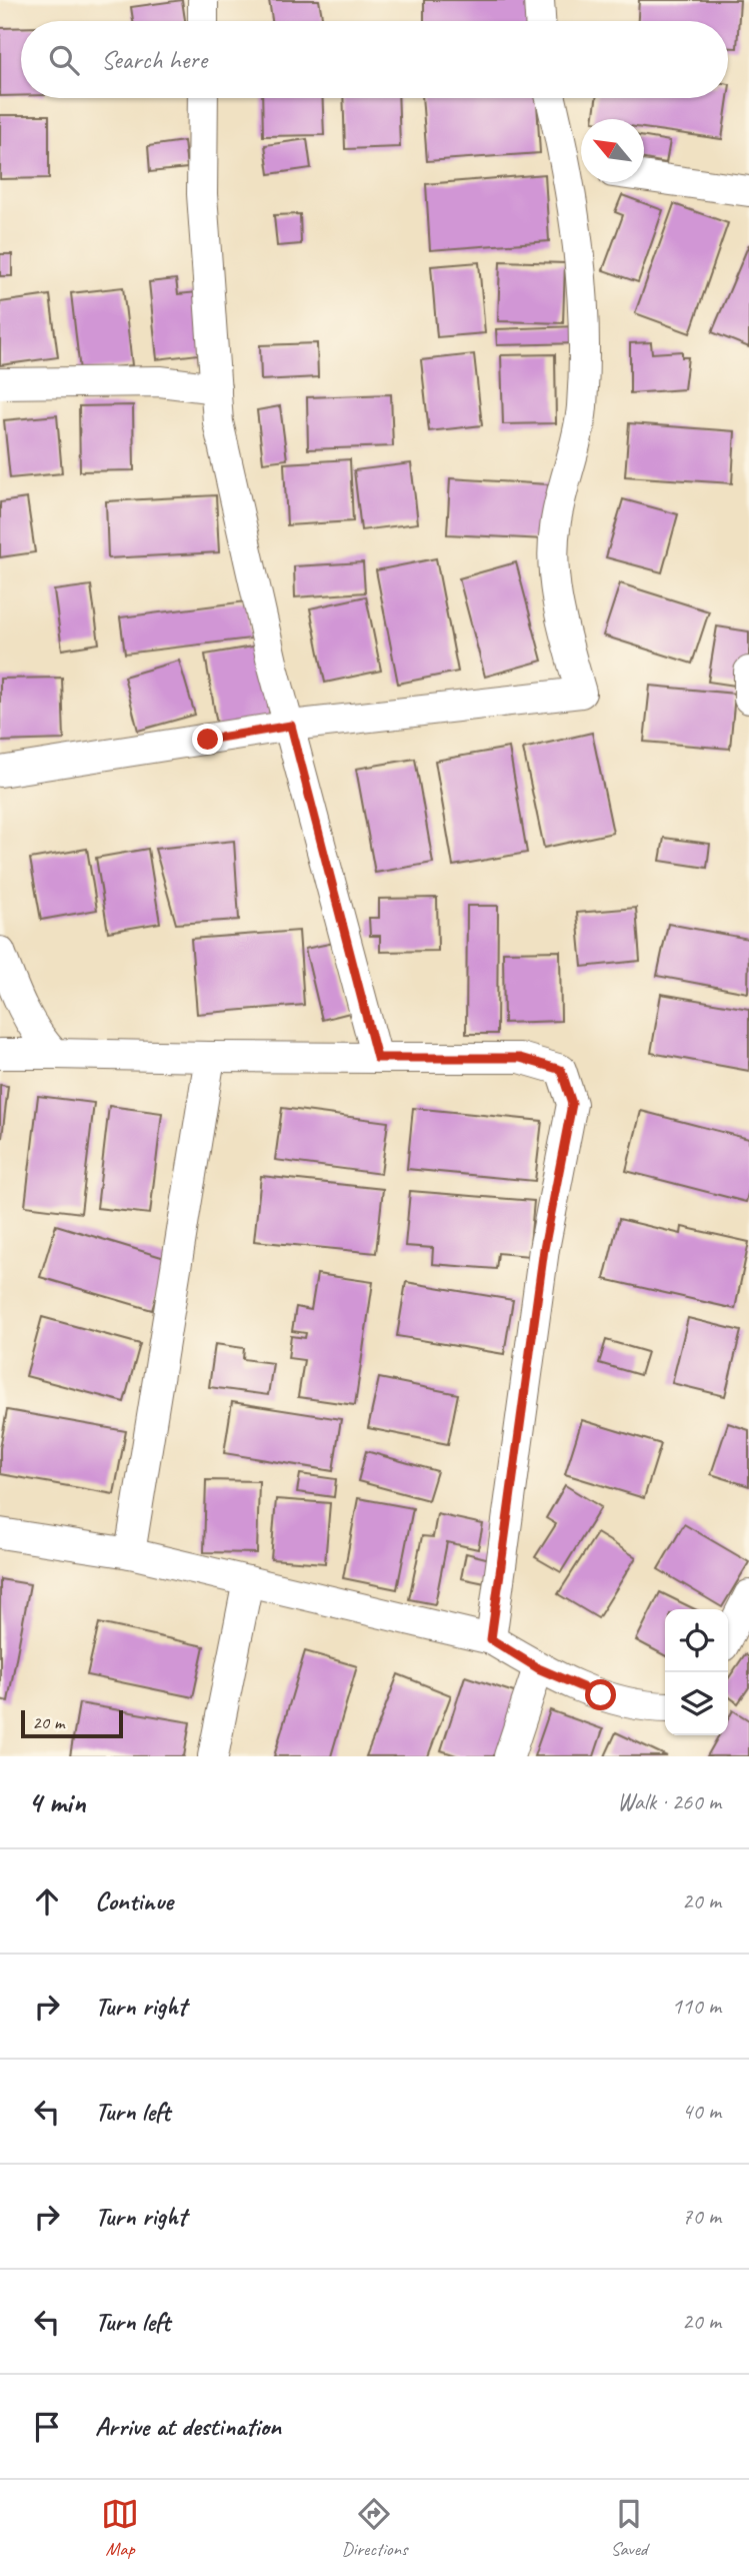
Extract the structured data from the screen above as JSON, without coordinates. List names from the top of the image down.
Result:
{
  "scale_bar": "20 m",
  "north": "top left",
  "page": {
    "search": "Search here",
    "scale": "20 m",
    "heading": ["4 min", "Walk · 260 m"],
    "list": [
      ["Continue", "20 m"],
      ["Turn right", "110 m"],
      ["Turn left", "40 m"],
      ["Turn right", "70 m"],
      ["Turn left", "20 m"],
      "Arrive at destination"
    ],
    "nav": ["Map", "Directions", "Saved"]
  }
}
